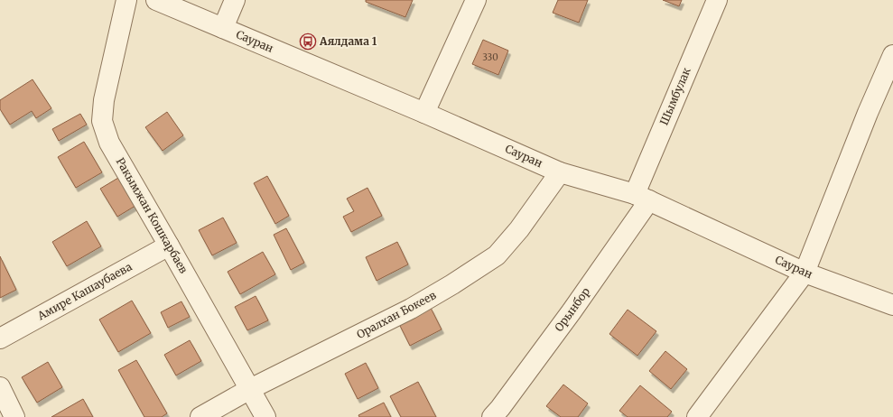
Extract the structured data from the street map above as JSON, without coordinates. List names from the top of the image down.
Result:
{
  "streets": {
    "street": [
      "Сауран",
      "Шымбулак",
      "Ракымжан Кошкарбаев",
      "Амире Кашаубаева",
      "Орынбор",
      "Оралхан Бокеев"
    ]
  },
  "crossings": [
    ["Сауран", "Шымбулак"],
    ["Сауран", "Орынбор"],
    ["Сауран", "Оралхан Бокеев"],
    ["Шымбулак", "Орынбор"],
    ["Ракымжан Кошкарбаев", "Амире Кашаубаева"],
    ["Ракымжан Кошкарбаев", "Оралхан Бокеев"]
  ],
  "places": {
    "bus stop": ["Аялдама 1"]
  },
  "house_numbers": ["330"]
}
